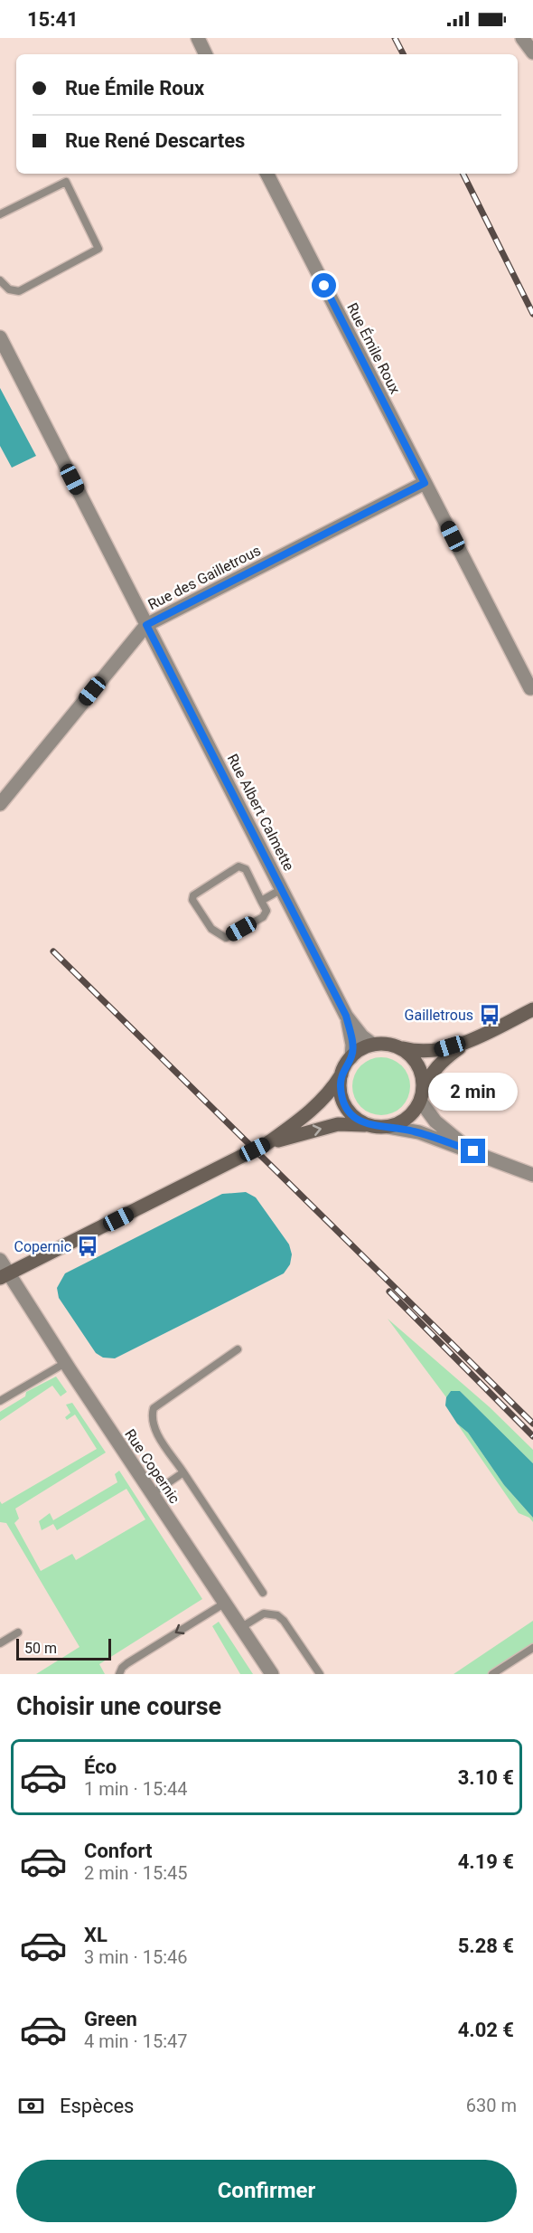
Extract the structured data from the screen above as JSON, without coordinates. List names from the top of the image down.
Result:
{
  "streets": {
    "street": [
      "Rue Émile Roux",
      "Rue des Gailletrous",
      "Rue Albert Calmette",
      "Rue Copernic"
    ]
  },
  "crossings": [
    ["Rue Émile Roux", "Rue des Gailletrous"],
    ["Rue des Gailletrous", "Rue Albert Calmette"]
  ],
  "places": {
    "bus stop": ["Gailletrous", "Copernic"]
  },
  "scale_bar": "50 m",
  "page": {
    "status": "15:41",
    "banner": ["Rue Émile Roux", "Rue René Descartes"],
    "bubble": "2 min",
    "scale": "50 m",
    "heading": "Choisir une course",
    "list": [
      {
        "name": "Éco",
        "note": "1 min · 15:44",
        "value": "3.10 €"
      },
      {
        "name": "Confort",
        "note": "2 min · 15:45",
        "value": "4.19 €"
      },
      {
        "name": "XL",
        "note": "3 min · 15:46",
        "value": "5.28 €"
      },
      {
        "name": "Green",
        "note": "4 min · 15:47",
        "value": "4.02 €"
      }
    ],
    "pay": ["Espèces", "630 m"],
    "buttons": "Confirmer"
  }
}
